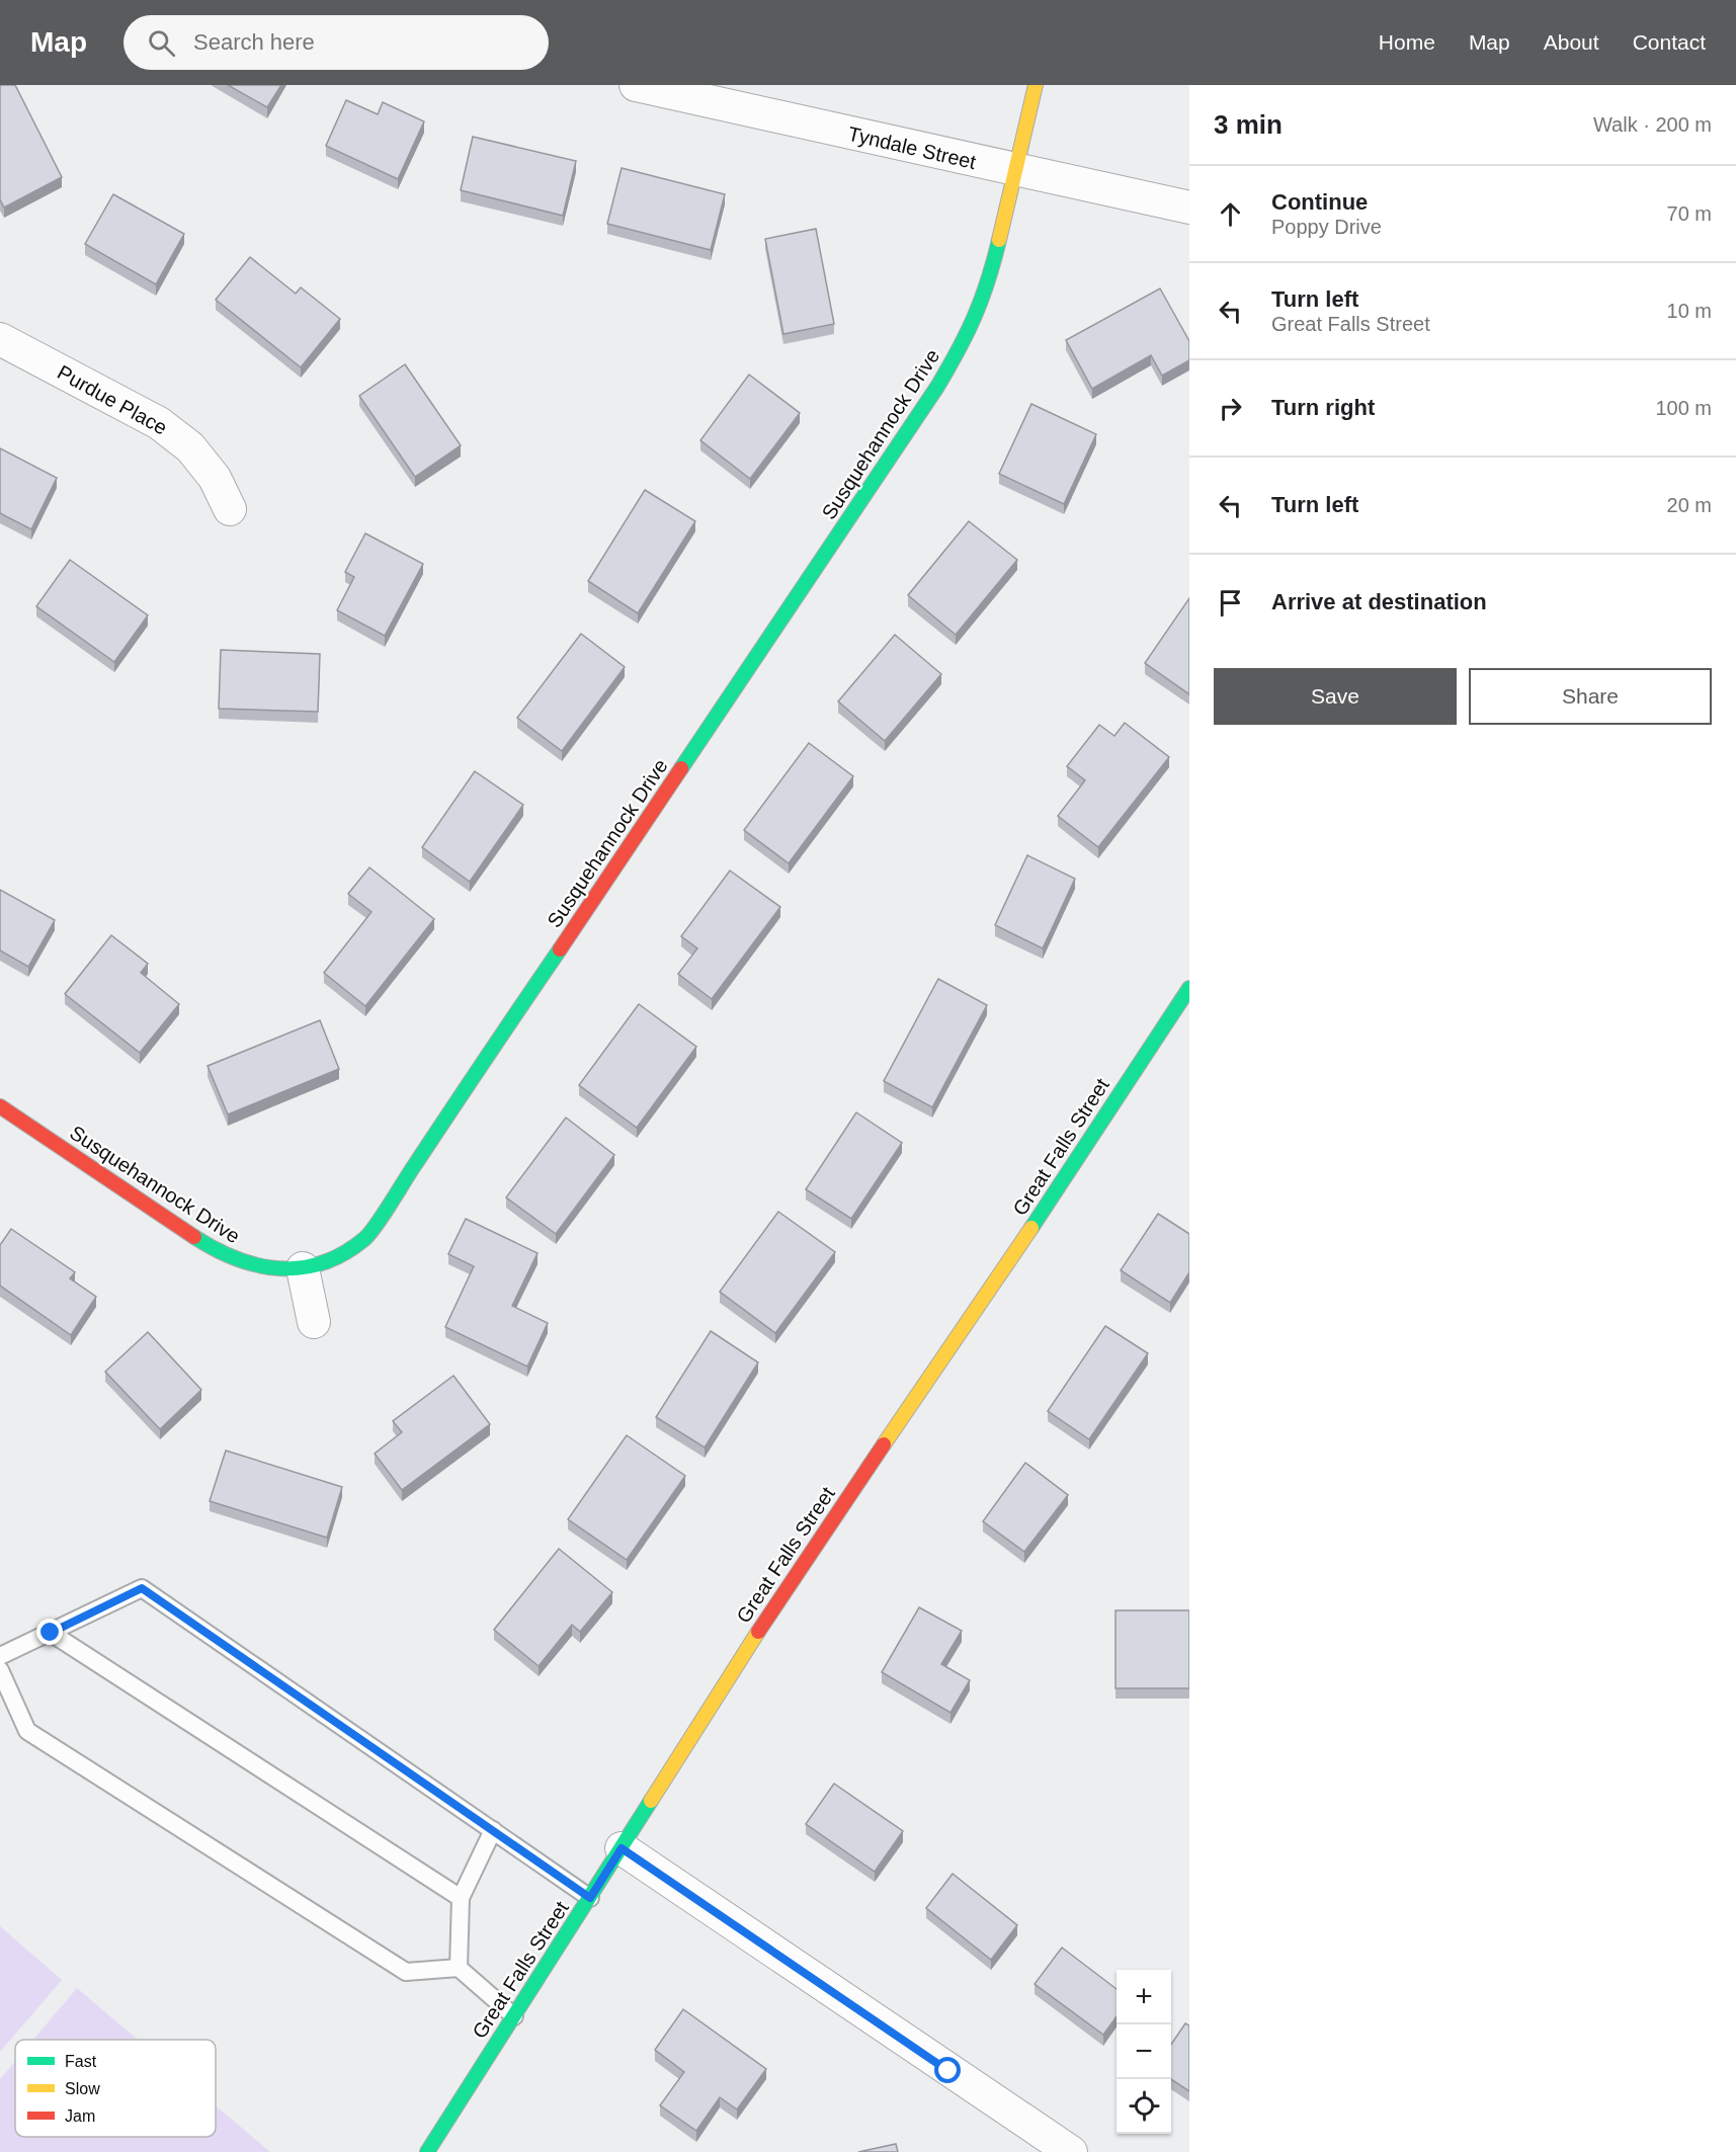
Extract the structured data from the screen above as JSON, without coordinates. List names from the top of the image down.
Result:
{
  "streets": {
    "street": [
      "Tyndale Street",
      "Purdue Place",
      "Susquehannock Drive",
      "Great Falls Street"
    ]
  },
  "crossings": [
    ["Tyndale Street", "Susquehannock Drive"]
  ],
  "legend": ["Fast", "Slow", "Jam"],
  "page": {
    "header": "Map",
    "search": "Search here",
    "nav": [
      "Home",
      "Map",
      "About",
      "Contact"
    ],
    "heading": ["3 min", "Walk · 200 m"],
    "list": [
      ["Continue", "Poppy Drive", "70 m"],
      ["Turn left", "Great Falls Street", "10 m"],
      ["Turn right", "100 m"],
      ["Turn left", "20 m"],
      "Arrive at destination"
    ],
    "buttons": ["Save", "Share"],
    "map_buttons": ["+", "−"]
  }
}
